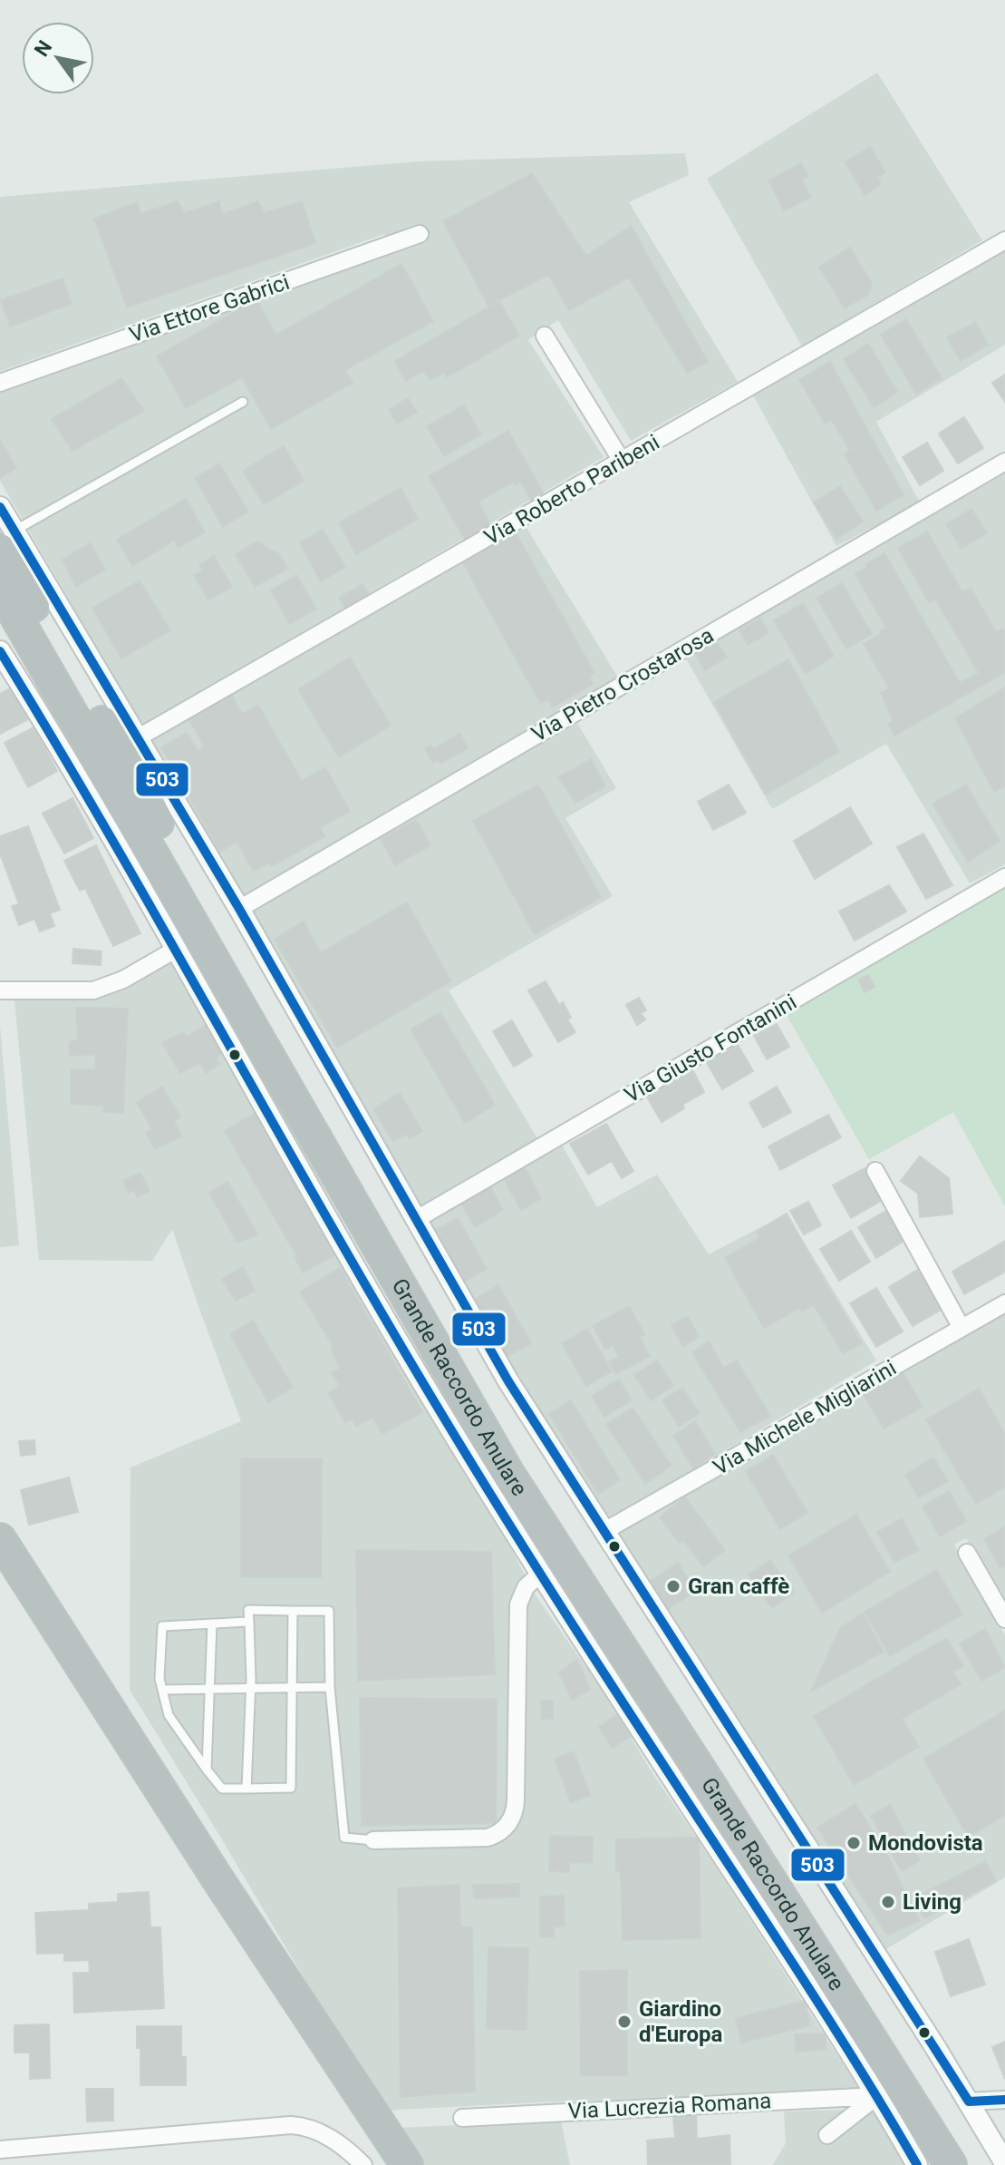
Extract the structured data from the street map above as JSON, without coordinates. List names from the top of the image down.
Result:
{
  "streets": {
    "highway": ["Grande Raccordo Anulare"],
    "street": [
      "Via Ettore Gabrici",
      "Via Roberto Paribeni",
      "Via Pietro Crostarosa",
      "Via Giusto Fontanini",
      "Via Michele Migliarini",
      "Via Lucrezia Romana"
    ]
  },
  "places": [
    "Gran caffè",
    "Mondovista",
    "Living",
    "Giardino d'Europa"
  ],
  "lines": ["transit line 503"],
  "north": "top left"
}
